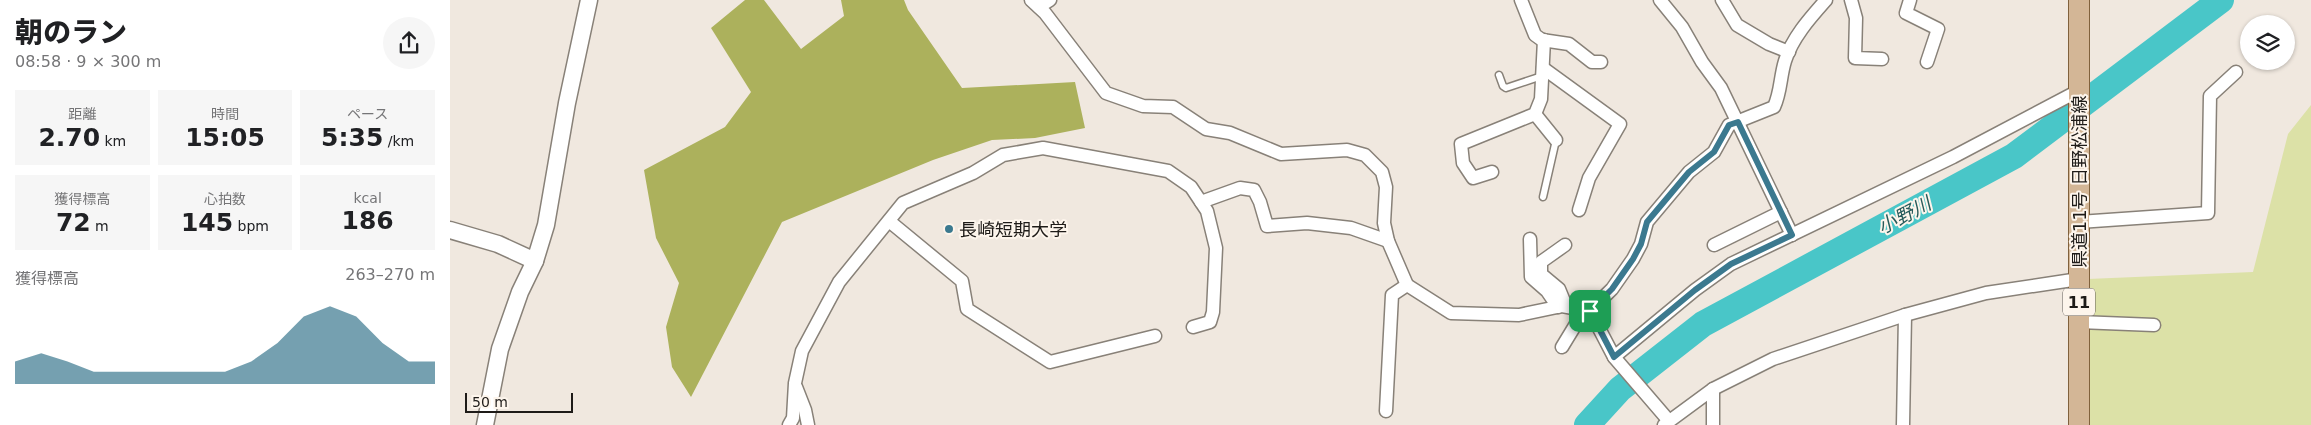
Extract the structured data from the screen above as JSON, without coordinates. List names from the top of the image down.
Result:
{
  "streets": {
    "main road": ["県道11号 日野松浦線", "11"]
  },
  "water": ["小野川"],
  "places": ["長崎短期大学"],
  "scale_bar": "50 m",
  "page": {
    "heading": ["朝のラン", "08:58 · 9 × 300 m"],
    "stats": [
      ["距離", "2.70 km"],
      ["時間", "15:05"],
      ["ペース", "5:35 /km"],
      ["獲得標高", "72 m"],
      ["心拍数", "145 bpm"],
      ["kcal", "186"]
    ],
    "chart": ["獲得標高", "263–270 m"],
    "scale": "50 m"
  }
}
